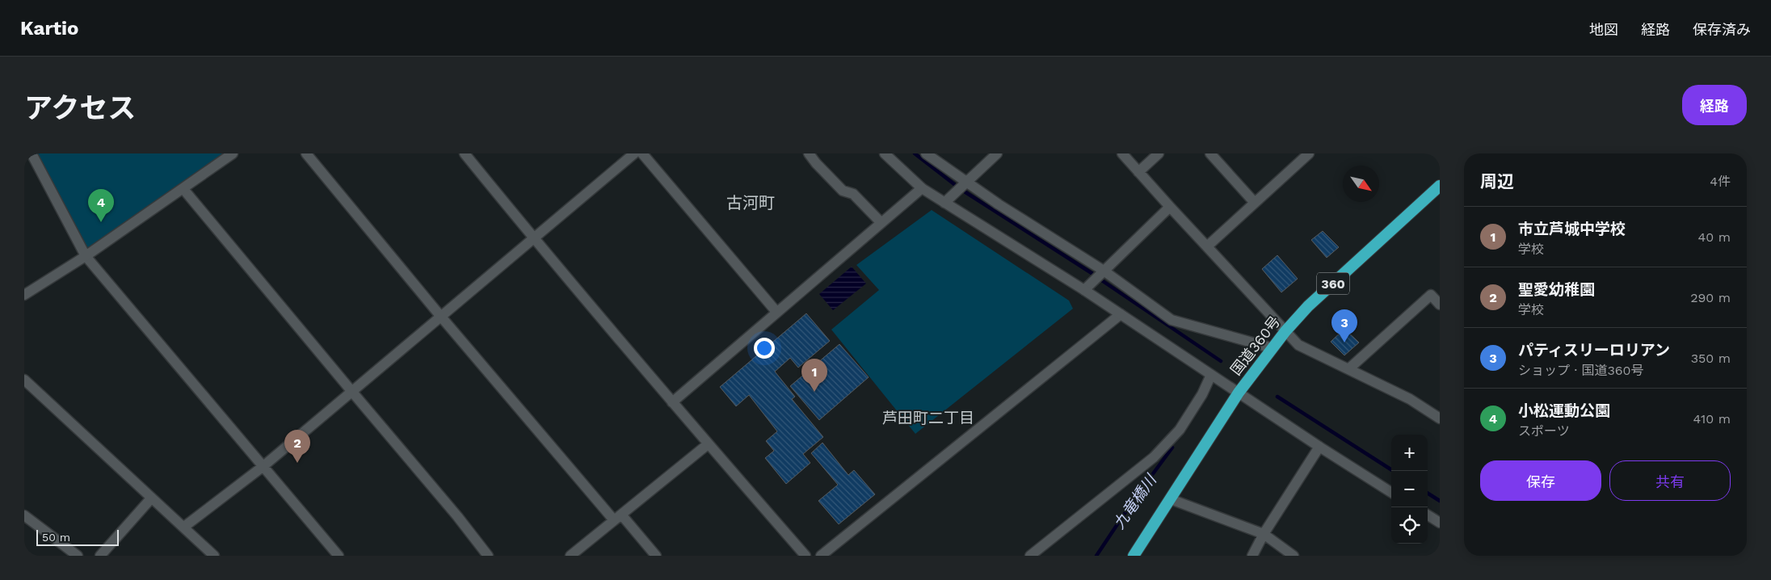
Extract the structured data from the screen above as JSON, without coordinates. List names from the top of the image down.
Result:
{
  "streets": {
    "highway": ["360", "国道360号"]
  },
  "districts": ["古河町", "芦田町二丁目"],
  "water": ["九竜橋川"],
  "scale_bar": "50 m",
  "north": "bottom right",
  "page": {
    "header": "Kartio",
    "nav": ["地図", "経路", "保存済み"],
    "title": "アクセス",
    "buttons": [
      "経路",
      ["保存", "共有"]
    ],
    "heading": ["周辺", "4件"],
    "pins": [
      "4",
      "3",
      "1",
      "2"
    ],
    "list": [
      {
        "mark": "1",
        "name": "市立芦城中学校",
        "note": "学校",
        "value": "40 m"
      },
      {
        "mark": "2",
        "name": "聖愛幼稚園",
        "note": "学校",
        "value": "290 m"
      },
      {
        "mark": "3",
        "name": "パティスリーロリアン",
        "note": "ショップ · 国道360号",
        "value": "350 m"
      },
      {
        "mark": "4",
        "name": "小松運動公園",
        "note": "スポーツ",
        "value": "410 m"
      }
    ],
    "map_buttons": ["+", "−"],
    "scale": "50 m"
  }
}
